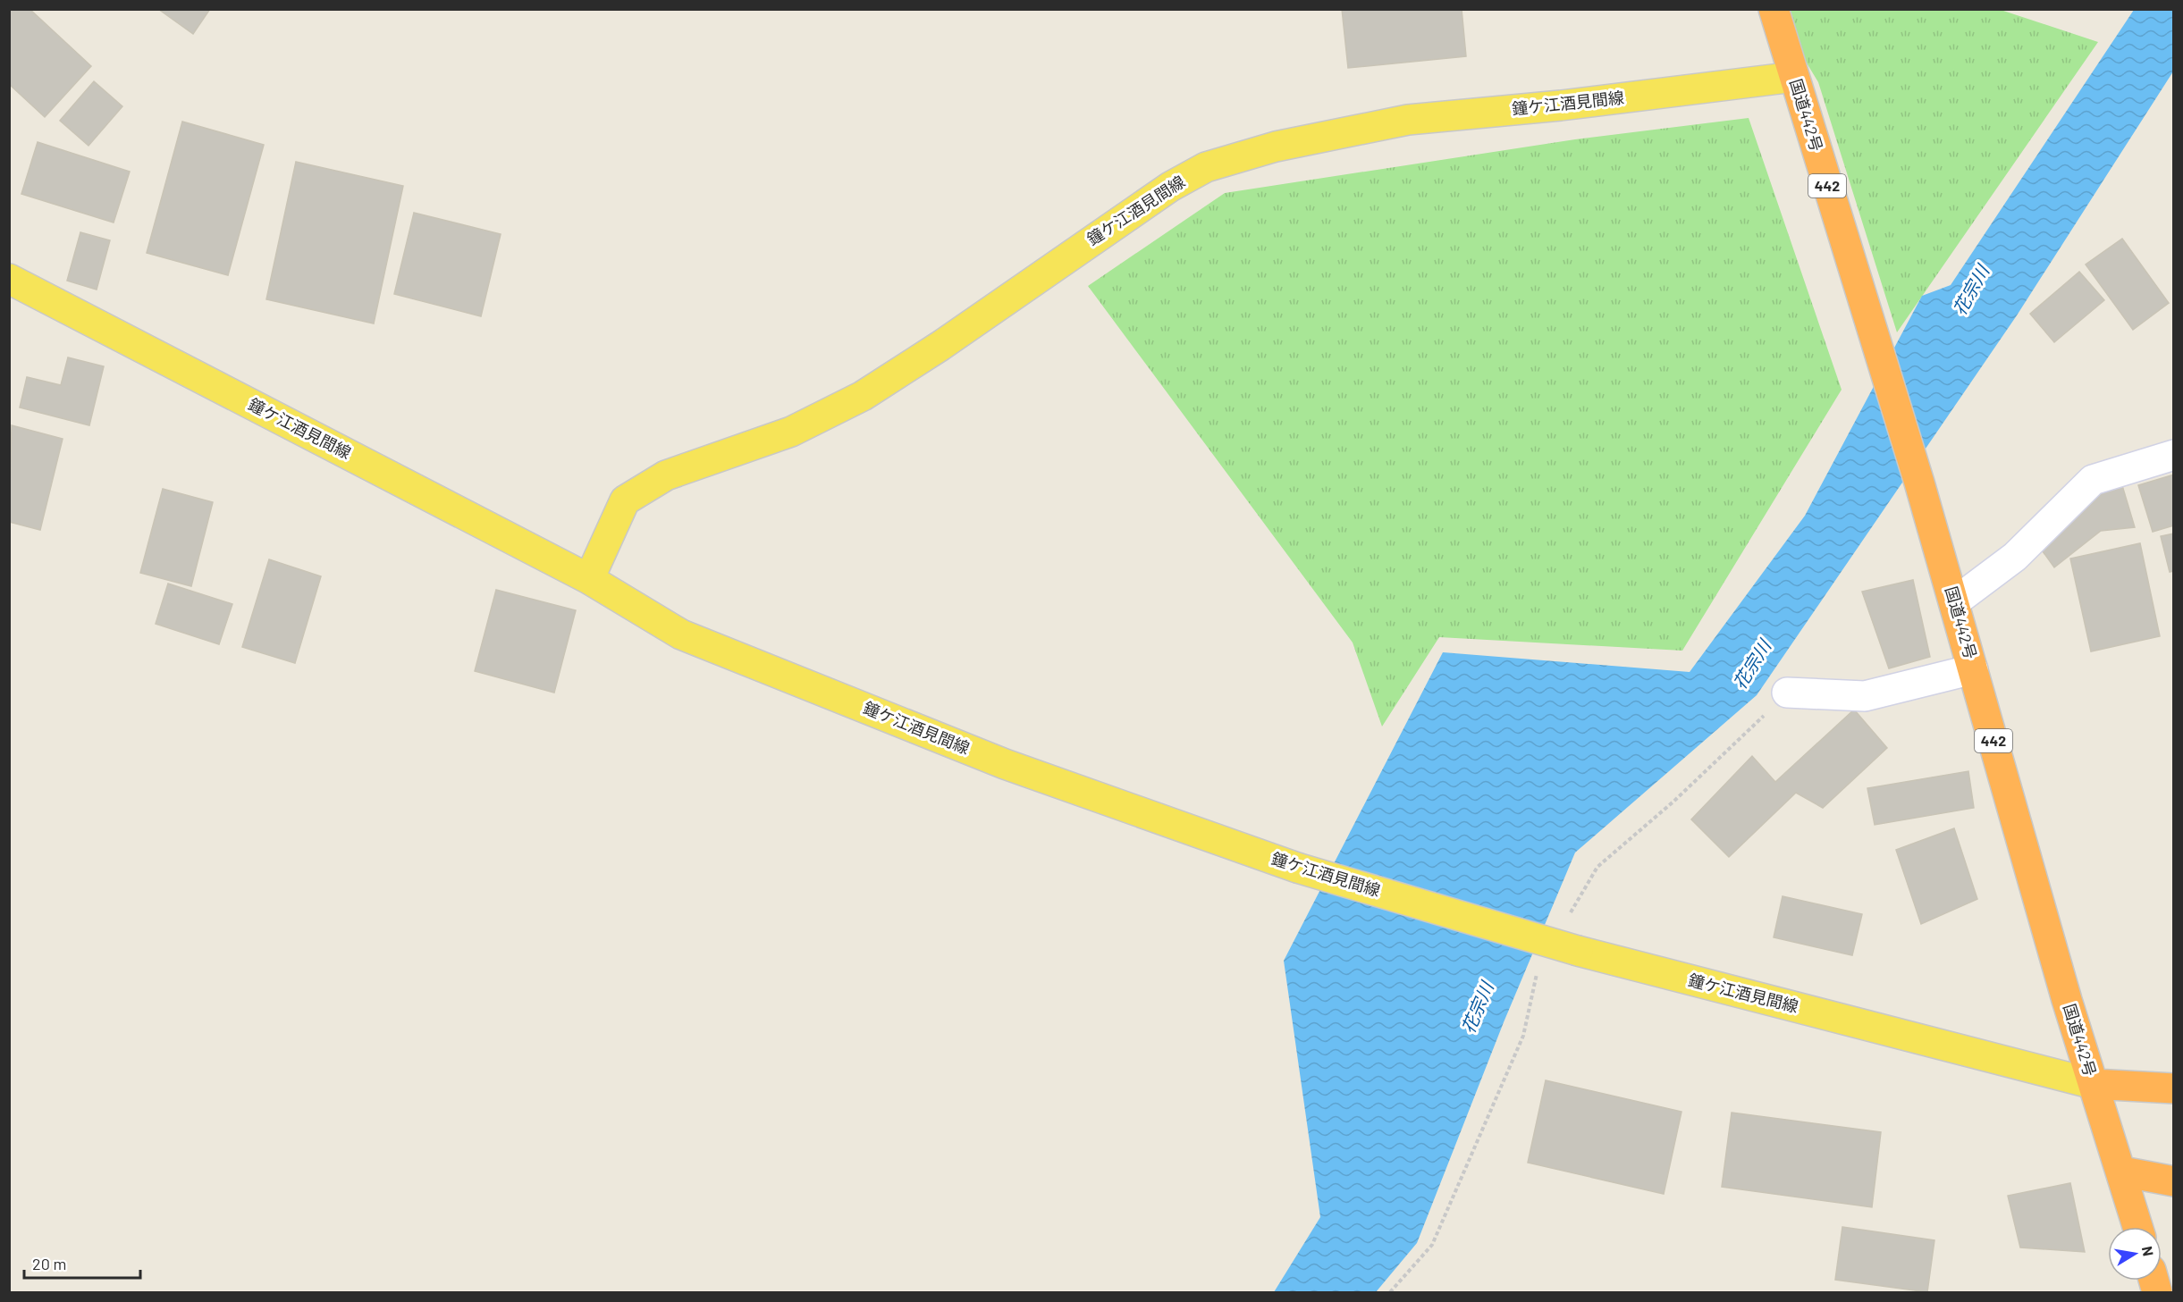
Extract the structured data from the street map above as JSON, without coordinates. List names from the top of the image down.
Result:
{
  "streets": {
    "highway": ["国道442号", "442"],
    "main road": ["鐘ケ江酒見間線"]
  },
  "crossings": [
    ["鐘ケ江酒見間線", "国道442号"]
  ],
  "water": ["花宗川"],
  "scale_bar": "20 m",
  "north": "right"
}
